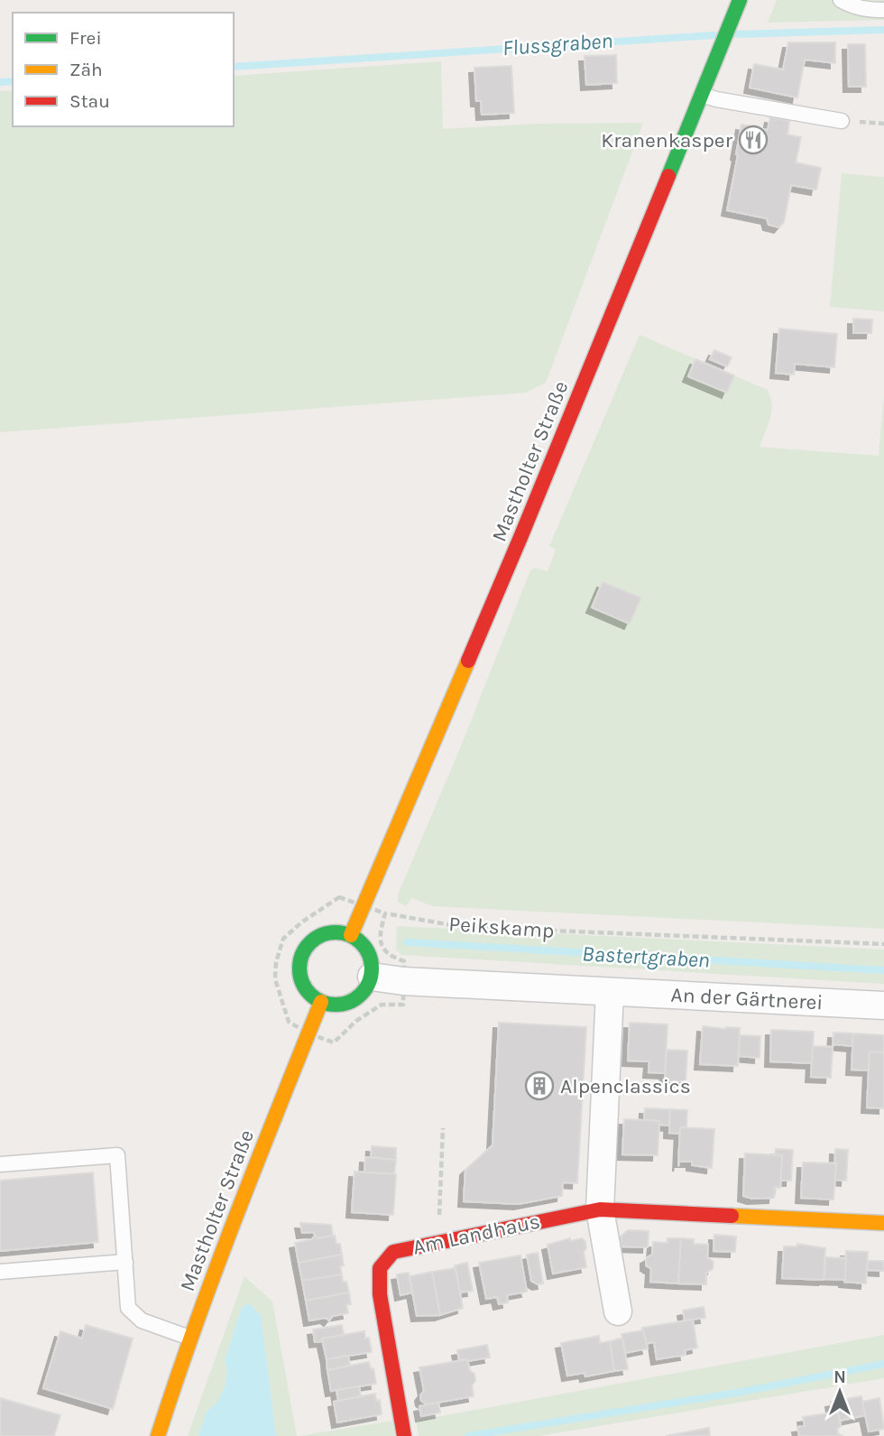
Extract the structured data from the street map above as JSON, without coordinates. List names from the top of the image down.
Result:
{
  "streets": {
    "street": ["Mastholter Straße", "An der Gärtnerei", "Am Landhaus"],
    "path": ["Peikskamp"]
  },
  "crossings": [
    ["Mastholter Straße", "Peikskamp"],
    ["Mastholter Straße", "An der Gärtnerei"]
  ],
  "water": ["Flussgraben", "Bastertgraben"],
  "places": {
    "restaurant": ["Kranenkasper"],
    "building": ["Alpenclassics"]
  },
  "legend": ["Frei", "Zäh", "Stau"],
  "north": "top"
}
